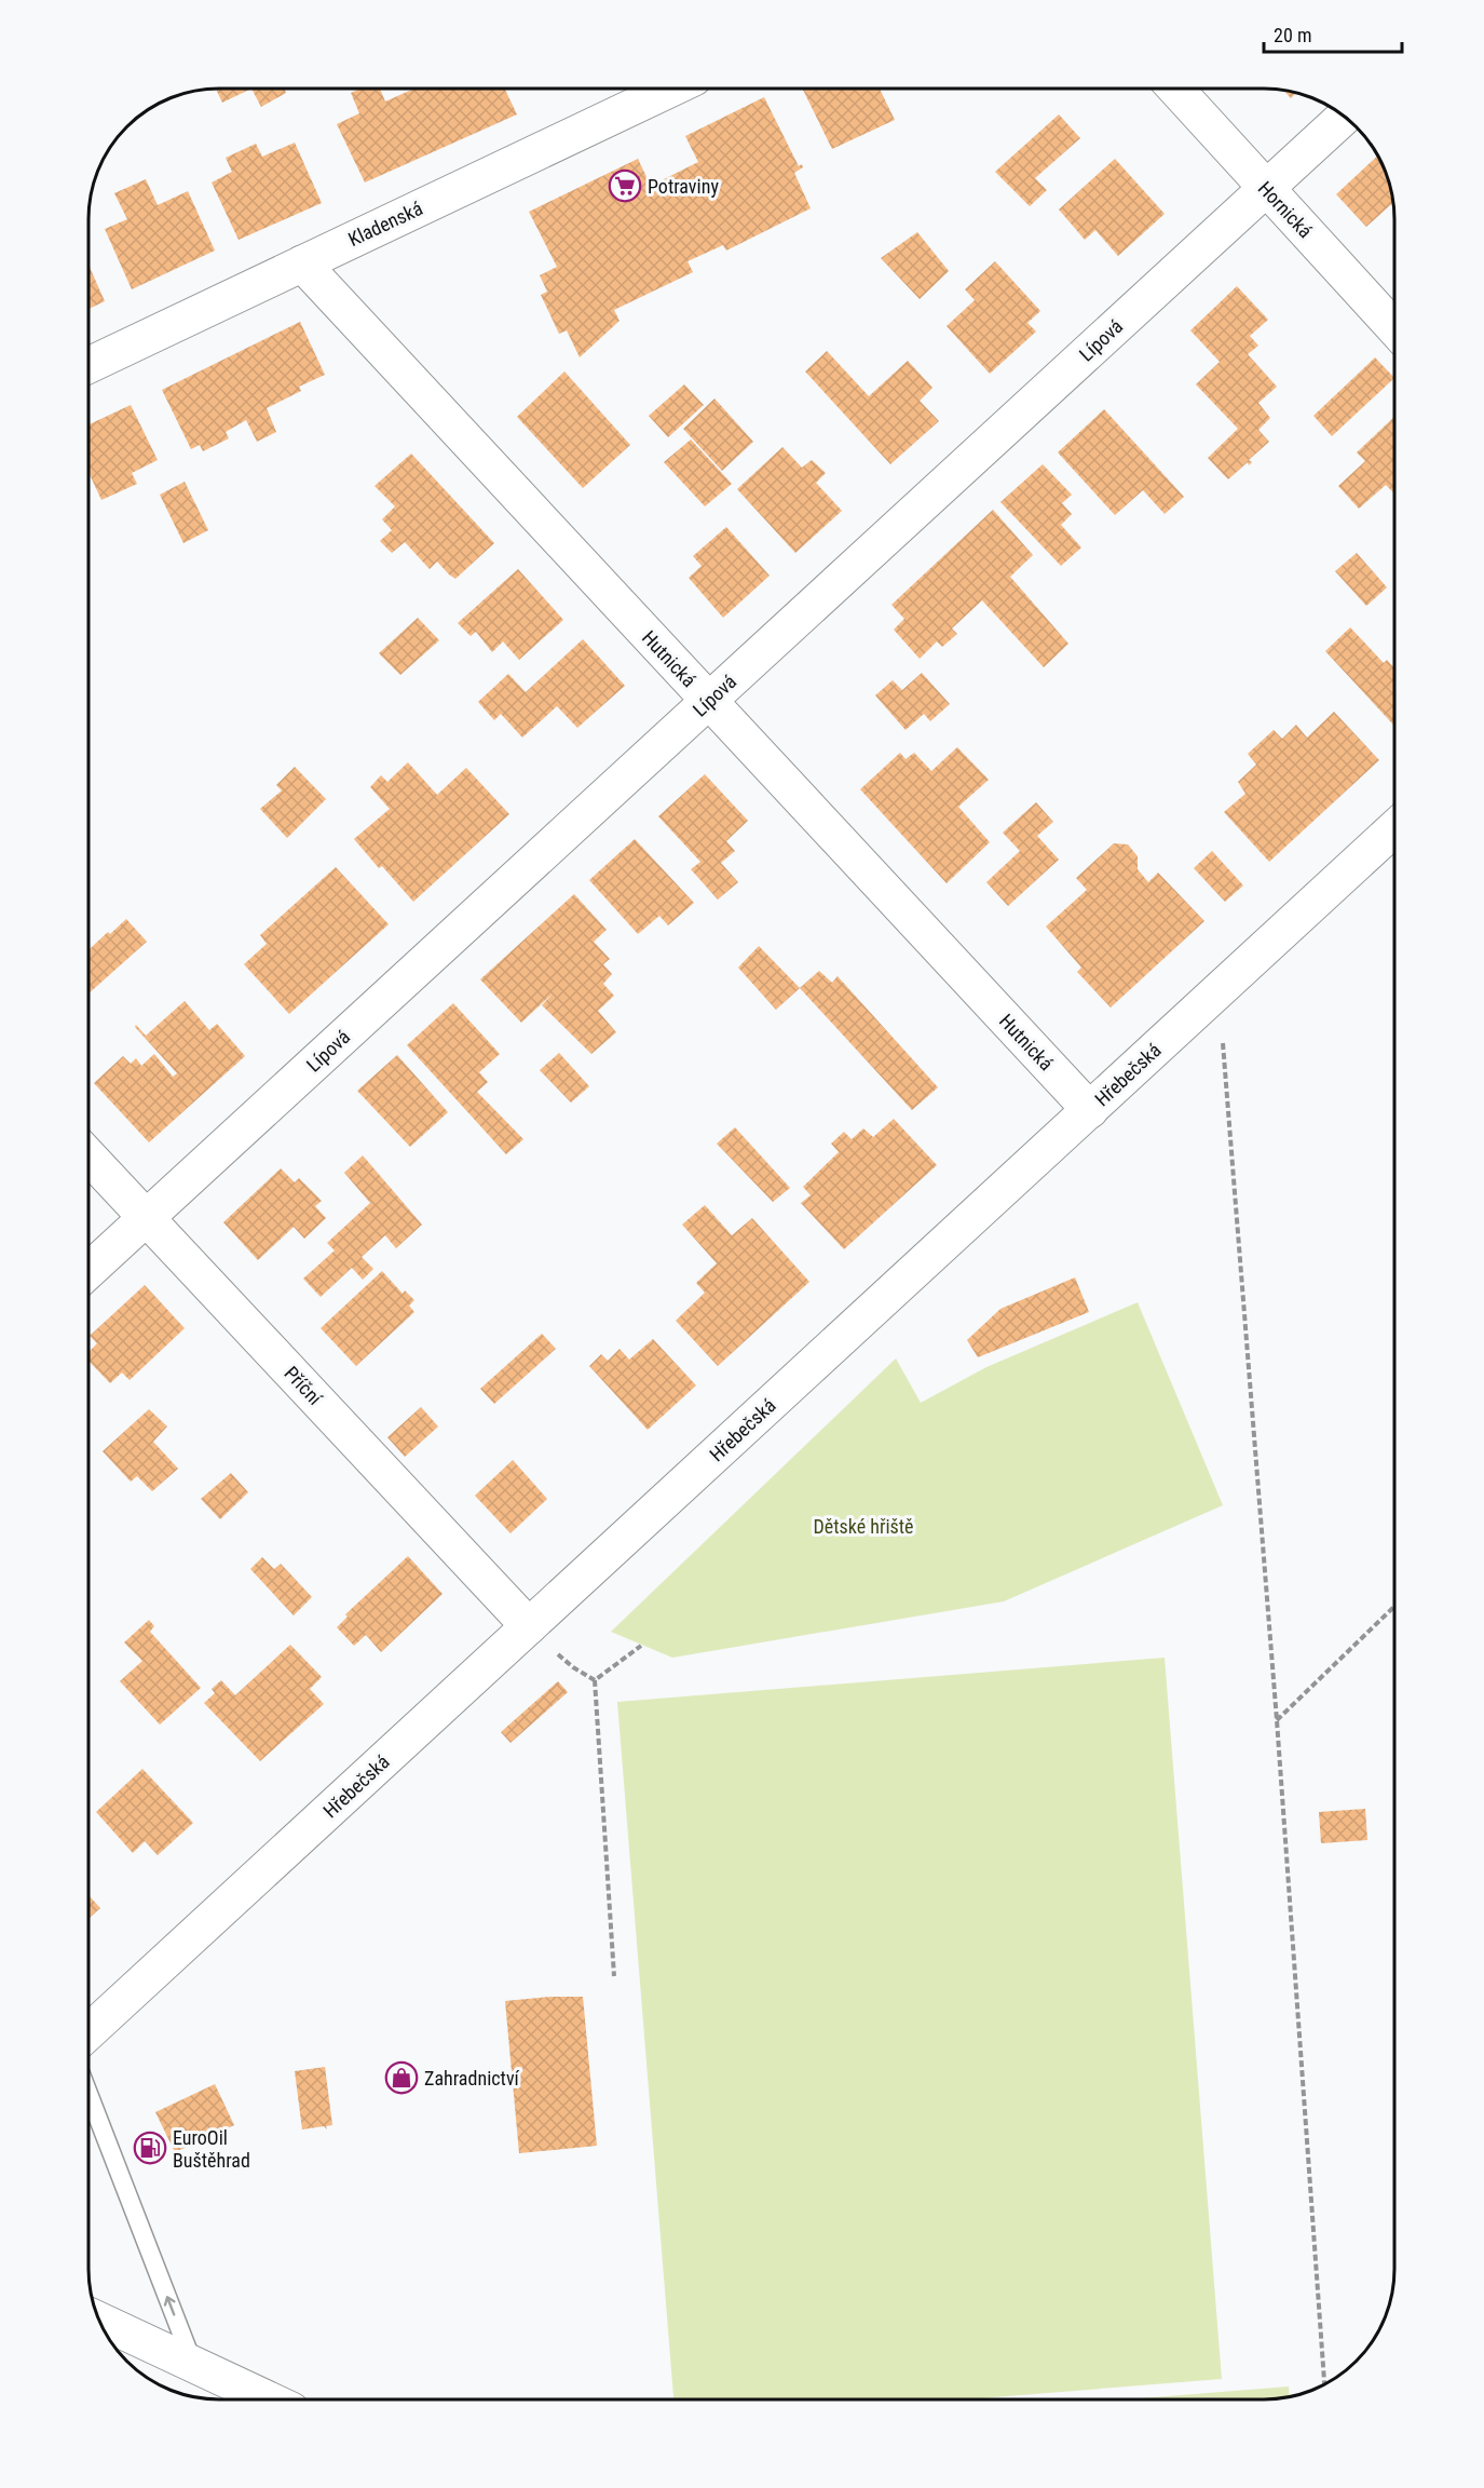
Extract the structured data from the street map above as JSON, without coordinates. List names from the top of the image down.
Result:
{
  "streets": {
    "street": [
      "Hornická",
      "Kladenská",
      "Lípová",
      "Hutnická",
      "Hřebečská",
      "Příční"
    ]
  },
  "crossings": [
    ["Hornická", "Lípová"],
    ["Kladenská", "Hutnická"],
    ["Lípová", "Hutnická"],
    ["Lípová", "Příční"],
    ["Hutnická", "Hřebečská"],
    ["Hřebečská", "Příční"]
  ],
  "parks": ["Dětské hřiště"],
  "places": {
    "supermarket": ["Potraviny"],
    "shop": ["Zahradnictví"],
    "fuel station": ["EuroOil Buštěhrad"]
  },
  "scale_bar": "20 m"
}
